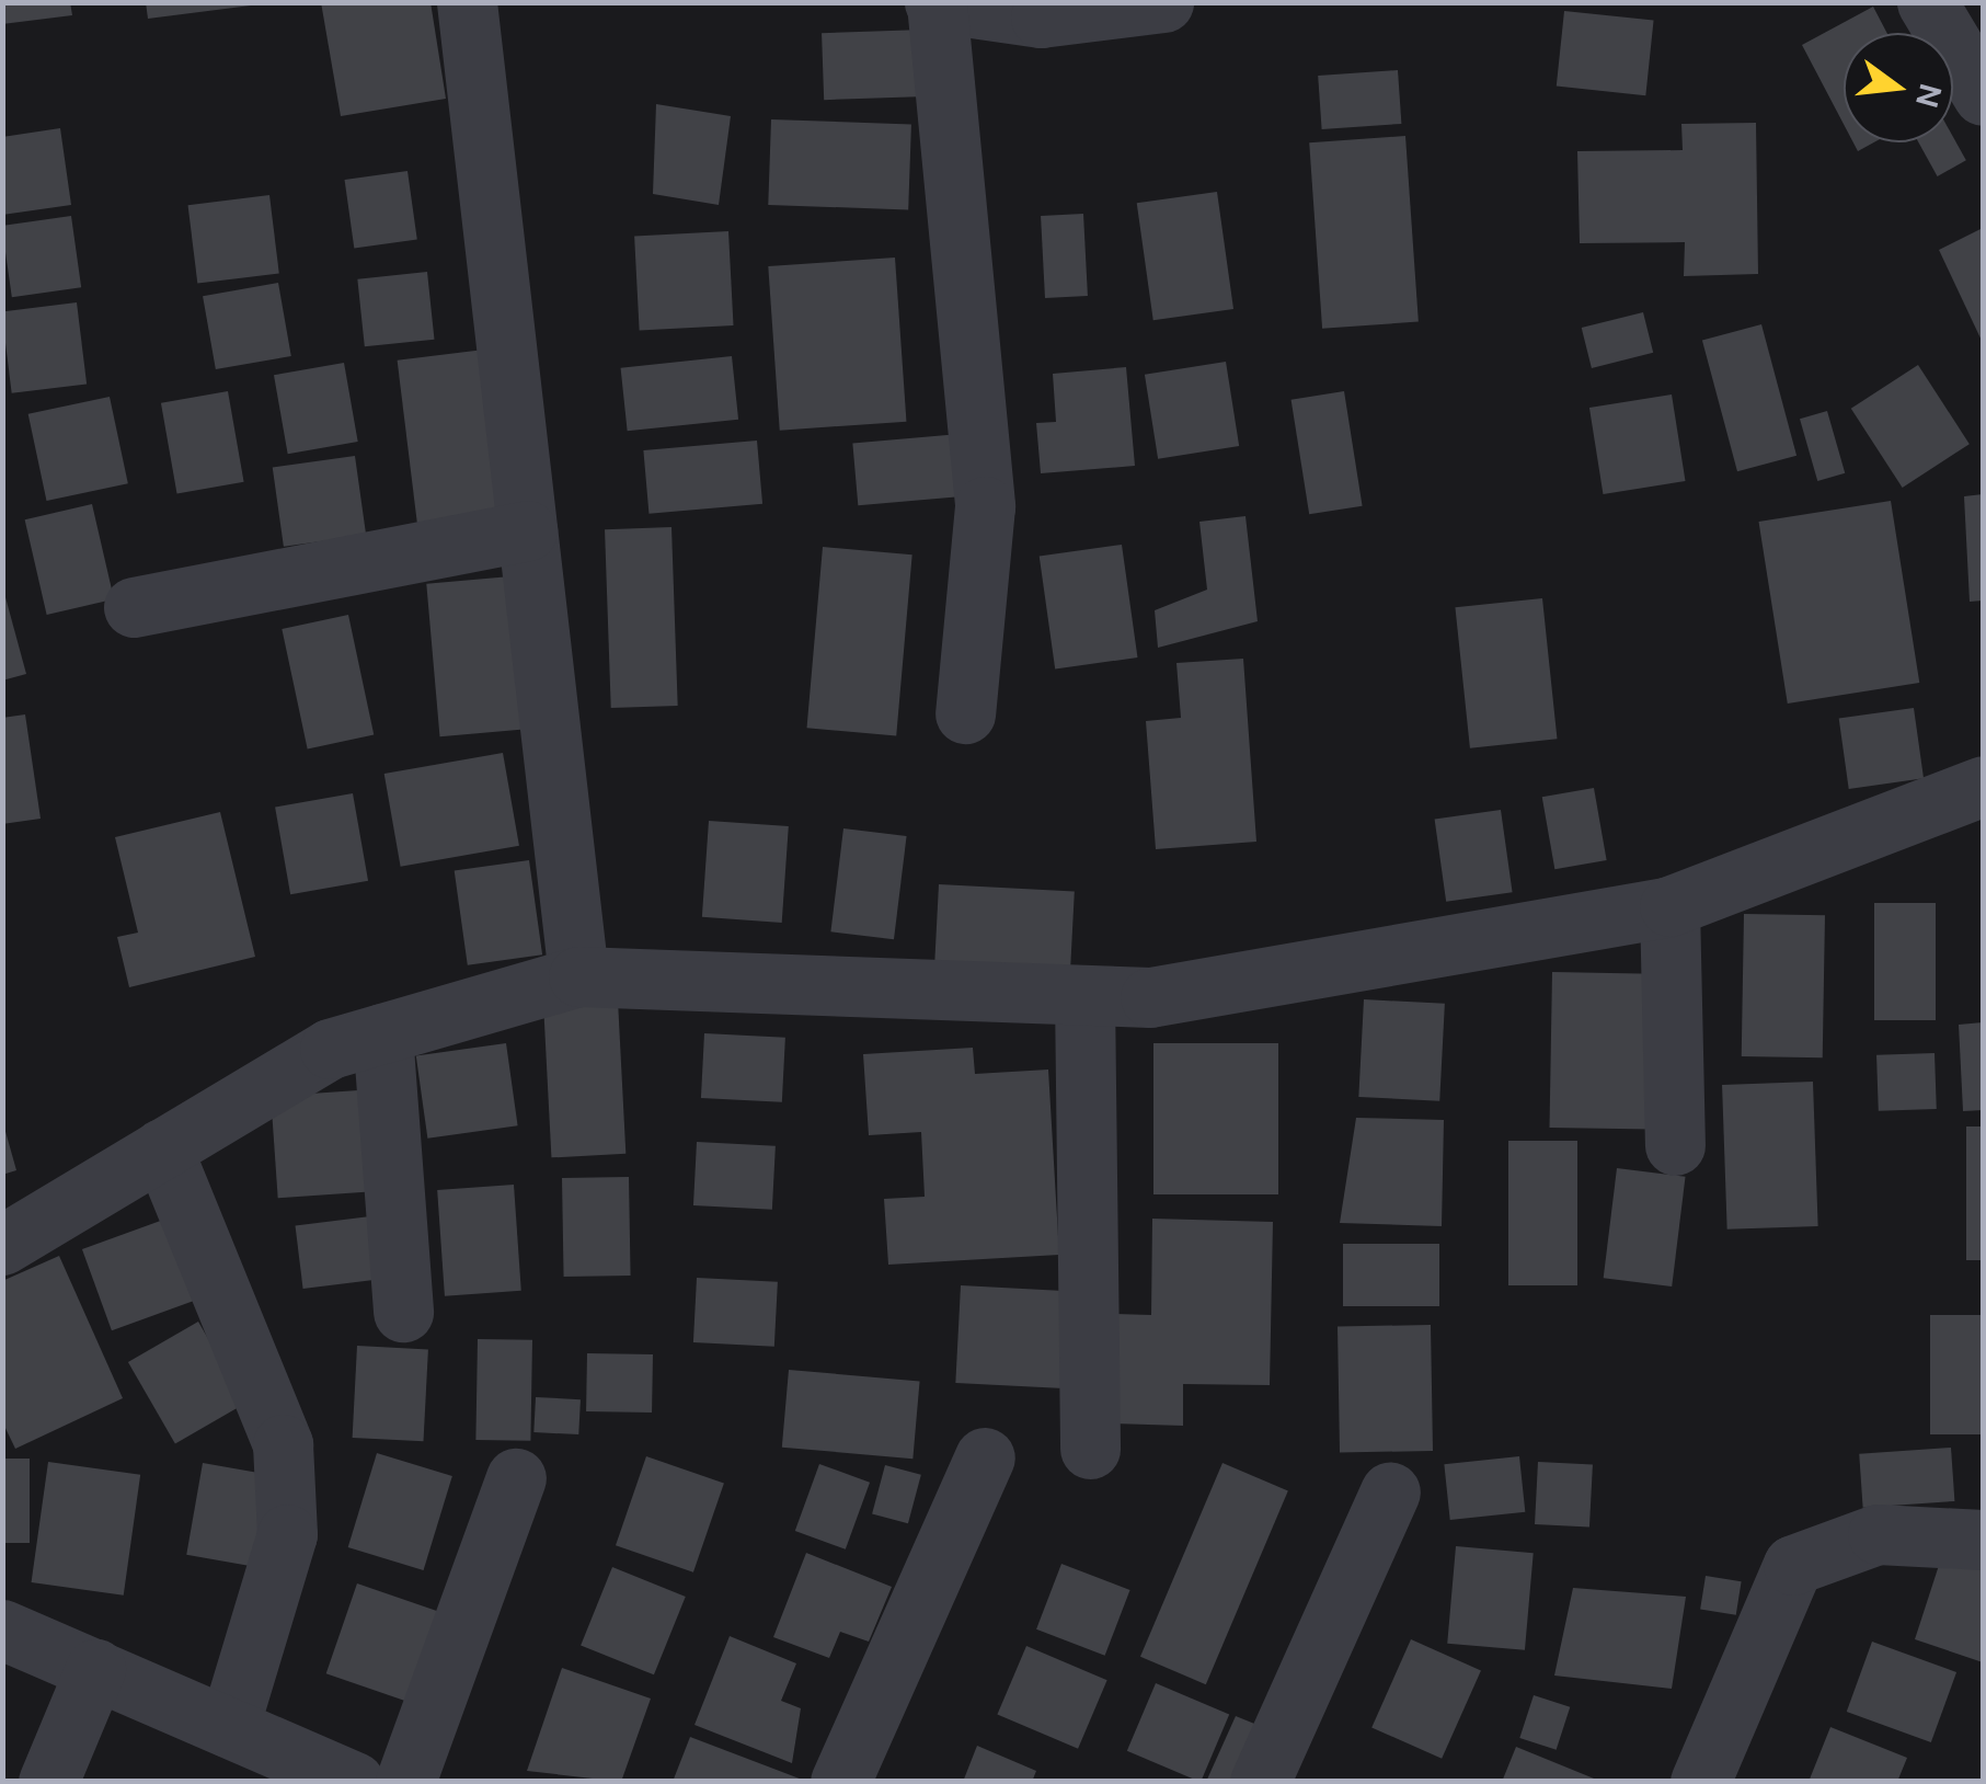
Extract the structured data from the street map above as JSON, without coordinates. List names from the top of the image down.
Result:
{
  "north": "right"
}
